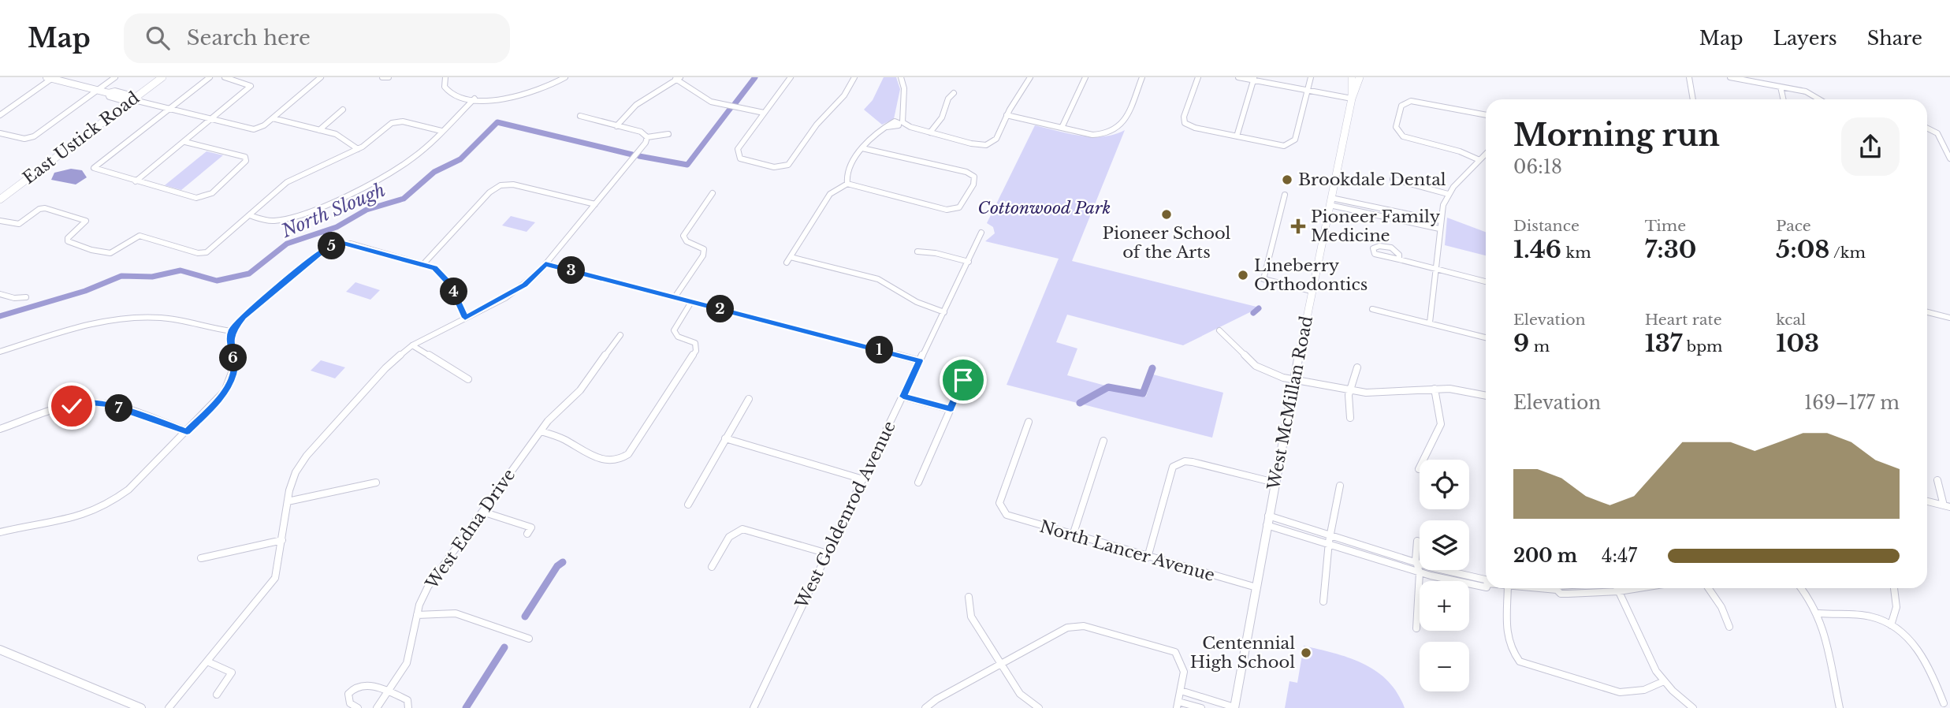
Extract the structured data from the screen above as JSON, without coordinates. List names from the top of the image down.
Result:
{
  "streets": {
    "main road": ["East Ustick Road", "West McMillan Road"],
    "street": ["West Goldenrod Avenue", "West Edna Drive", "North Lancer Avenue"]
  },
  "crossings": [
    ["West McMillan Road", "North Lancer Avenue"]
  ],
  "water": ["North Slough"],
  "parks": ["Cottonwood Park"],
  "places": {
    "other": [
      "Brookdale Dental",
      "Pioneer School of the Arts",
      "Lineberry Orthodontics",
      "Centennial High School"
    ],
    "health": ["Pioneer Family Medicine"]
  },
  "page": {
    "header": "Map",
    "search": "Search here",
    "nav": ["Map", "Layers", "Share"],
    "heading": ["Morning run", "06:18"],
    "stats": [
      ["Distance", "1.46 km"],
      ["Time", "7:30"],
      ["Pace", "5:08 /km"],
      ["Elevation", "9 m"],
      ["Heart rate", "137 bpm"],
      ["kcal", "103"]
    ],
    "pins": [
      "5",
      "3",
      "4",
      "2",
      "1",
      "6",
      "7"
    ],
    "chart": ["Elevation", "169–177 m"],
    "map_buttons": ["+", "−"],
    "list": [
      {
        "name": "200 m",
        "note": "4:47"
      }
    ]
  }
}
